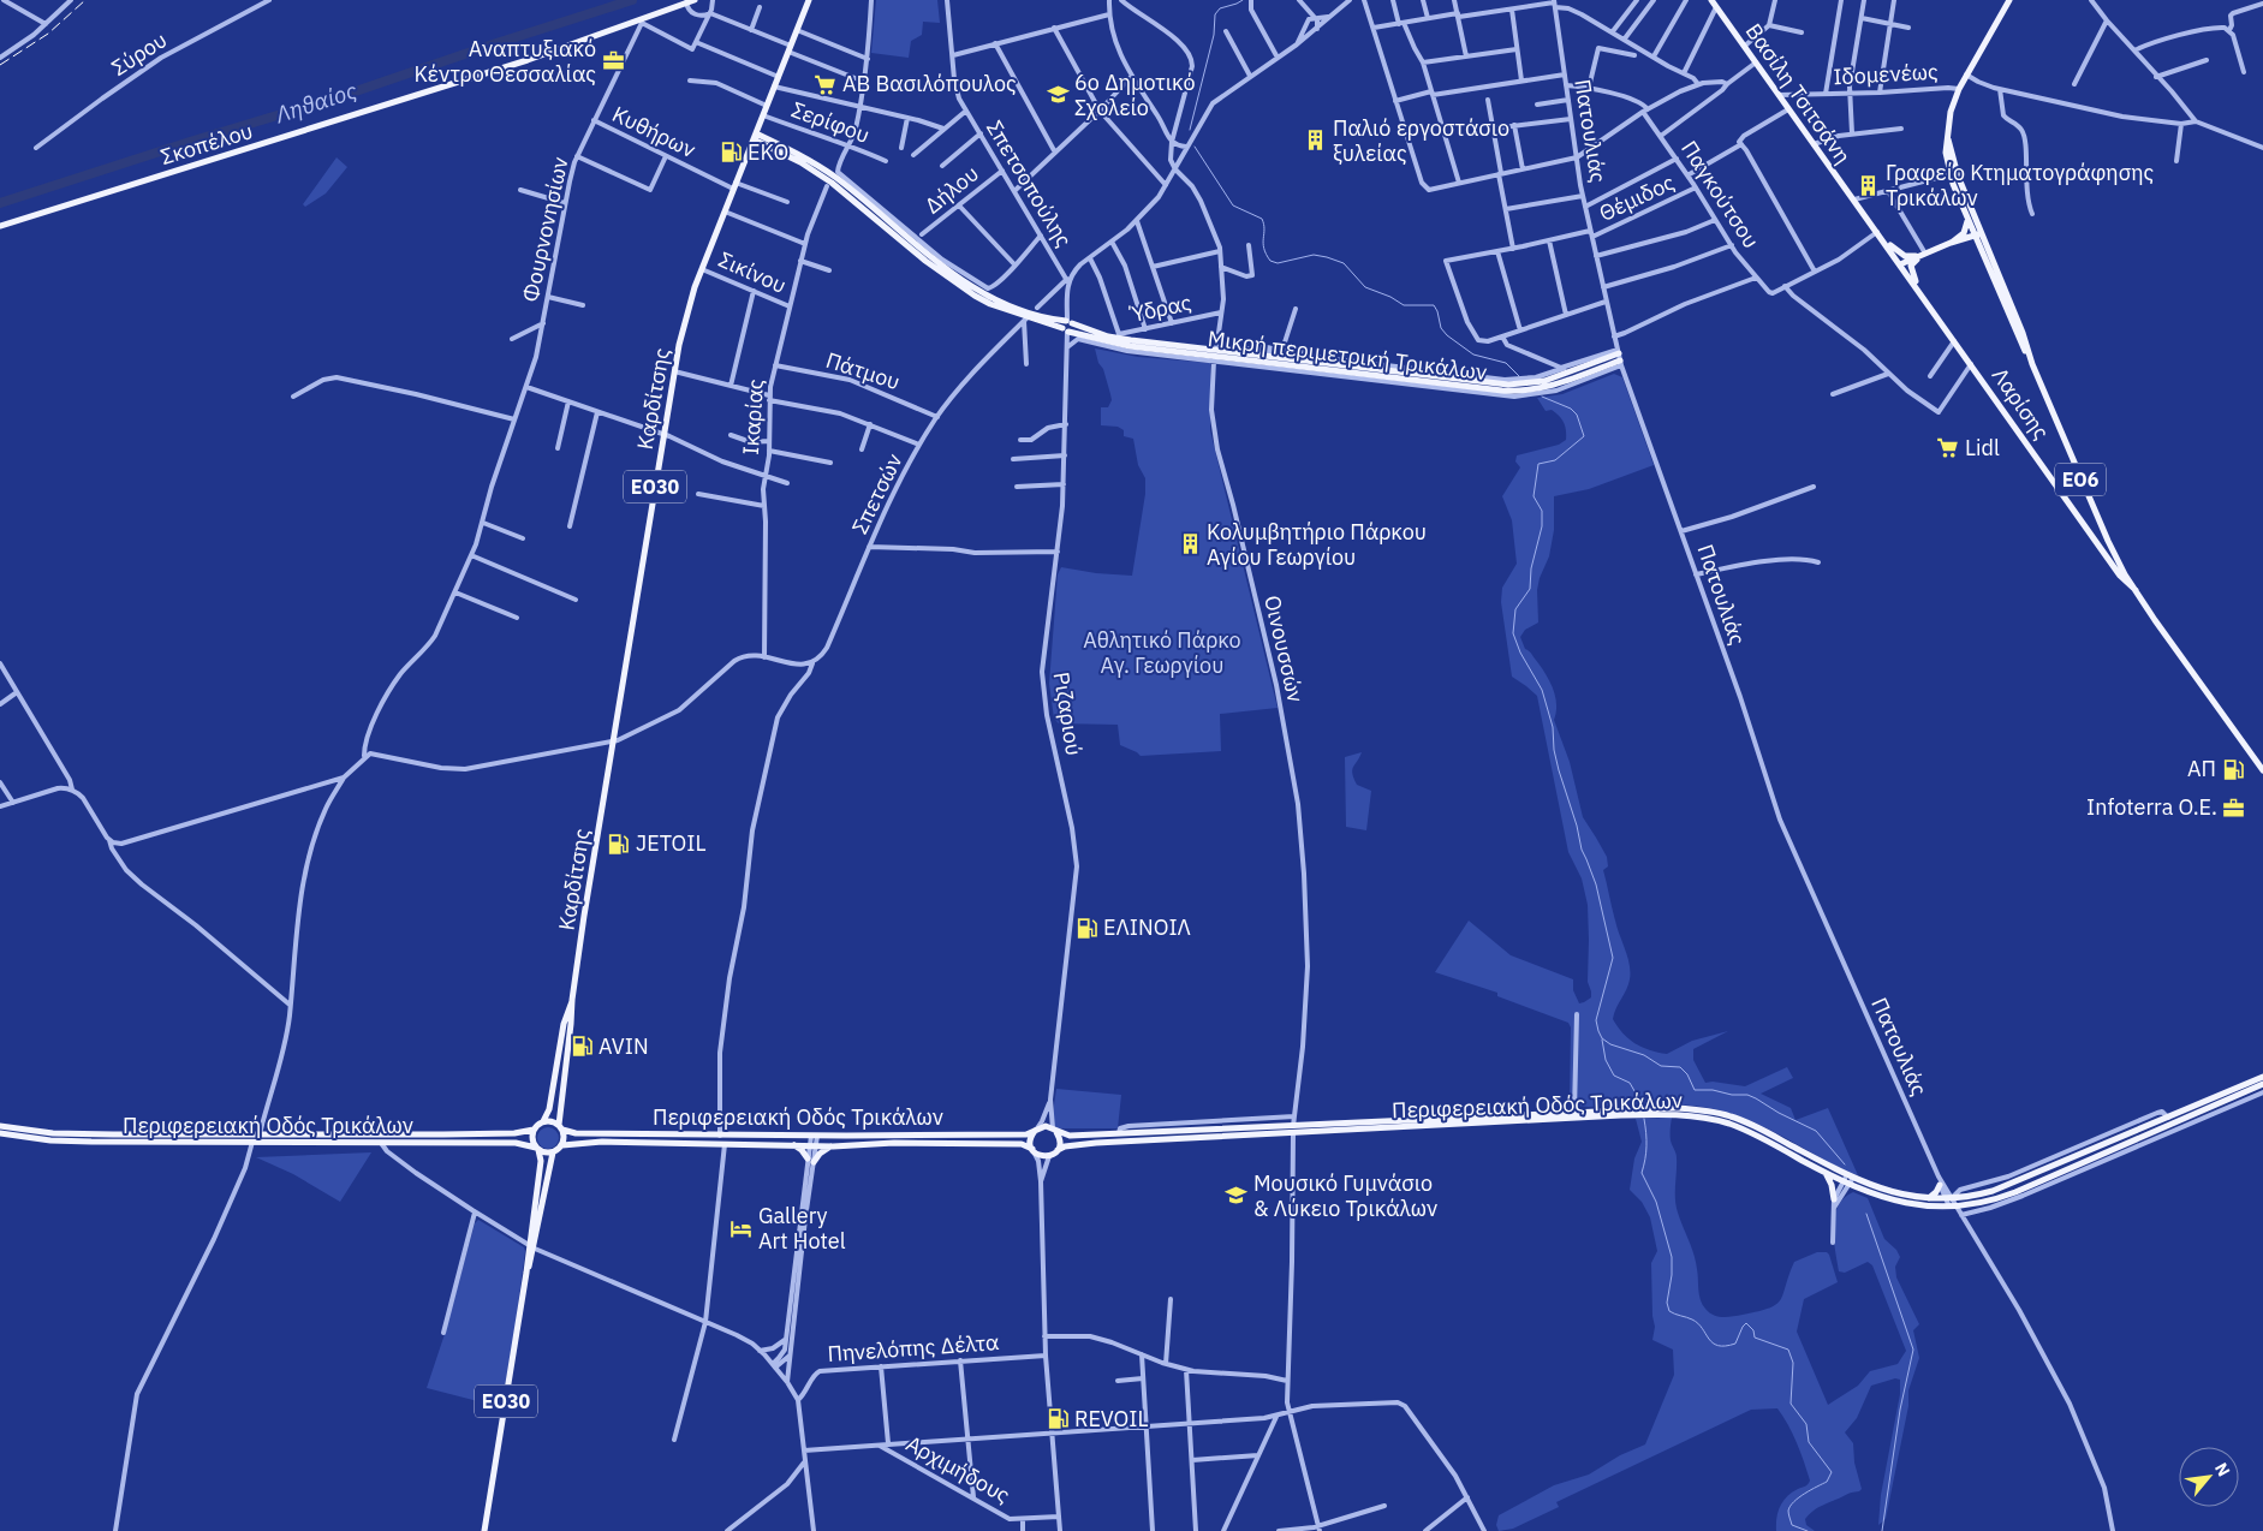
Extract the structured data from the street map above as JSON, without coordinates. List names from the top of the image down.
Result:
{
  "streets": {
    "main road": [
      "Βασίλη Τσιτσάνη",
      "Σκοπέλου",
      "Μικρή περιμετρική Τρικάλων",
      "Καρδίτσης",
      "Λαρίσης",
      "ΕΟ6",
      "ΕΟ30",
      "Περιφερειακή Οδός Τρικάλων"
    ],
    "street": [
      "Σύρου",
      "Ιδομενέως",
      "Σερίφου",
      "Πατουλιάς",
      "Κυθήρων",
      "Σπετσοπούλης",
      "Δήλου",
      "Παγκούτσου",
      "Θέμιδος",
      "Φουρνονησίων",
      "Σικίνου",
      "Ύδρας",
      "Πάτμου",
      "Ικαρίας",
      "Σπετσών",
      "Οινουσσών",
      "Ριζαριού",
      "Πηνελόπης Δέλτα",
      "Αρχιμήδους"
    ]
  },
  "crossings": [
    ["Ιδομενέως", "Βασίλη Τσιτσάνη"],
    ["Ιδομενέως", "ΕΟ6"],
    ["Βασίλη Τσιτσάνη", "Λαρίσης"],
    ["Σερίφου", "Καρδίτσης"],
    ["Πατουλιάς", "Θέμιδος"],
    ["Πατουλιάς", "Μικρή περιμετρική Τρικάλων"],
    ["Πατουλιάς", "Περιφερειακή Οδός Τρικάλων"],
    ["Κυθήρων", "Φουρνονησίων"],
    ["Κυθήρων", "Καρδίτσης"],
    ["Σκοπέλου", "Φουρνονησίων"],
    ["Σπετσοπούλης", "Δήλου"],
    ["Παγκούτσου", "Θέμιδος"],
    ["Σικίνου", "Καρδίτσης"],
    ["Σικίνου", "Ικαρίας"],
    ["Μικρή περιμετρική Τρικάλων", "Καρδίτσης"],
    ["Μικρή περιμετρική Τρικάλων", "Σπετσών"],
    ["Μικρή περιμετρική Τρικάλων", "Ριζαριού"],
    ["Πάτμου", "Ικαρίας"],
    ["Πάτμου", "Σπετσών"],
    ["Καρδίτσης", "ΕΟ30"],
    ["Καρδίτσης", "Περιφερειακή Οδός Τρικάλων"],
    ["Λαρίσης", "ΕΟ6"],
    ["ΕΟ30", "Περιφερειακή Οδός Τρικάλων"],
    ["Σπετσών", "Περιφερειακή Οδός Τρικάλων"],
    ["Οινουσσών", "Περιφερειακή Οδός Τρικάλων"],
    ["Ριζαριού", "Περιφερειακή Οδός Τρικάλων"]
  ],
  "water": ["Ληθαίος"],
  "parks": ["Αθλητικό Πάρκο Αγ. Γεωργίου"],
  "places": {
    "office": ["Αναπτυξιακό Κέντρο Θεσσαλίας", "Infoterra Ο.Ε."],
    "supermarket": ["ΑΒ Βασιλόπουλος", "Lidl"],
    "school or university": ["6ο Δημοτικό Σχολείο", "Μουσικό Γυμνάσιο & Λύκειο Τρικάλων"],
    "building": ["Παλιό εργοστάσιο ξυλείας", "Γραφείο Κτηματογράφησης Τρικάλων", "Κολυμβητήριο Πάρκου Αγίου Γεωργίου"],
    "fuel station": [
      "EKO",
      "ΑΠ",
      "JETOIL",
      "ΕΛΙΝΟΙΛ",
      "AVIN",
      "REVOIL"
    ],
    "hotel": ["Gallery Art Hotel"]
  },
  "north": "top right"
}
